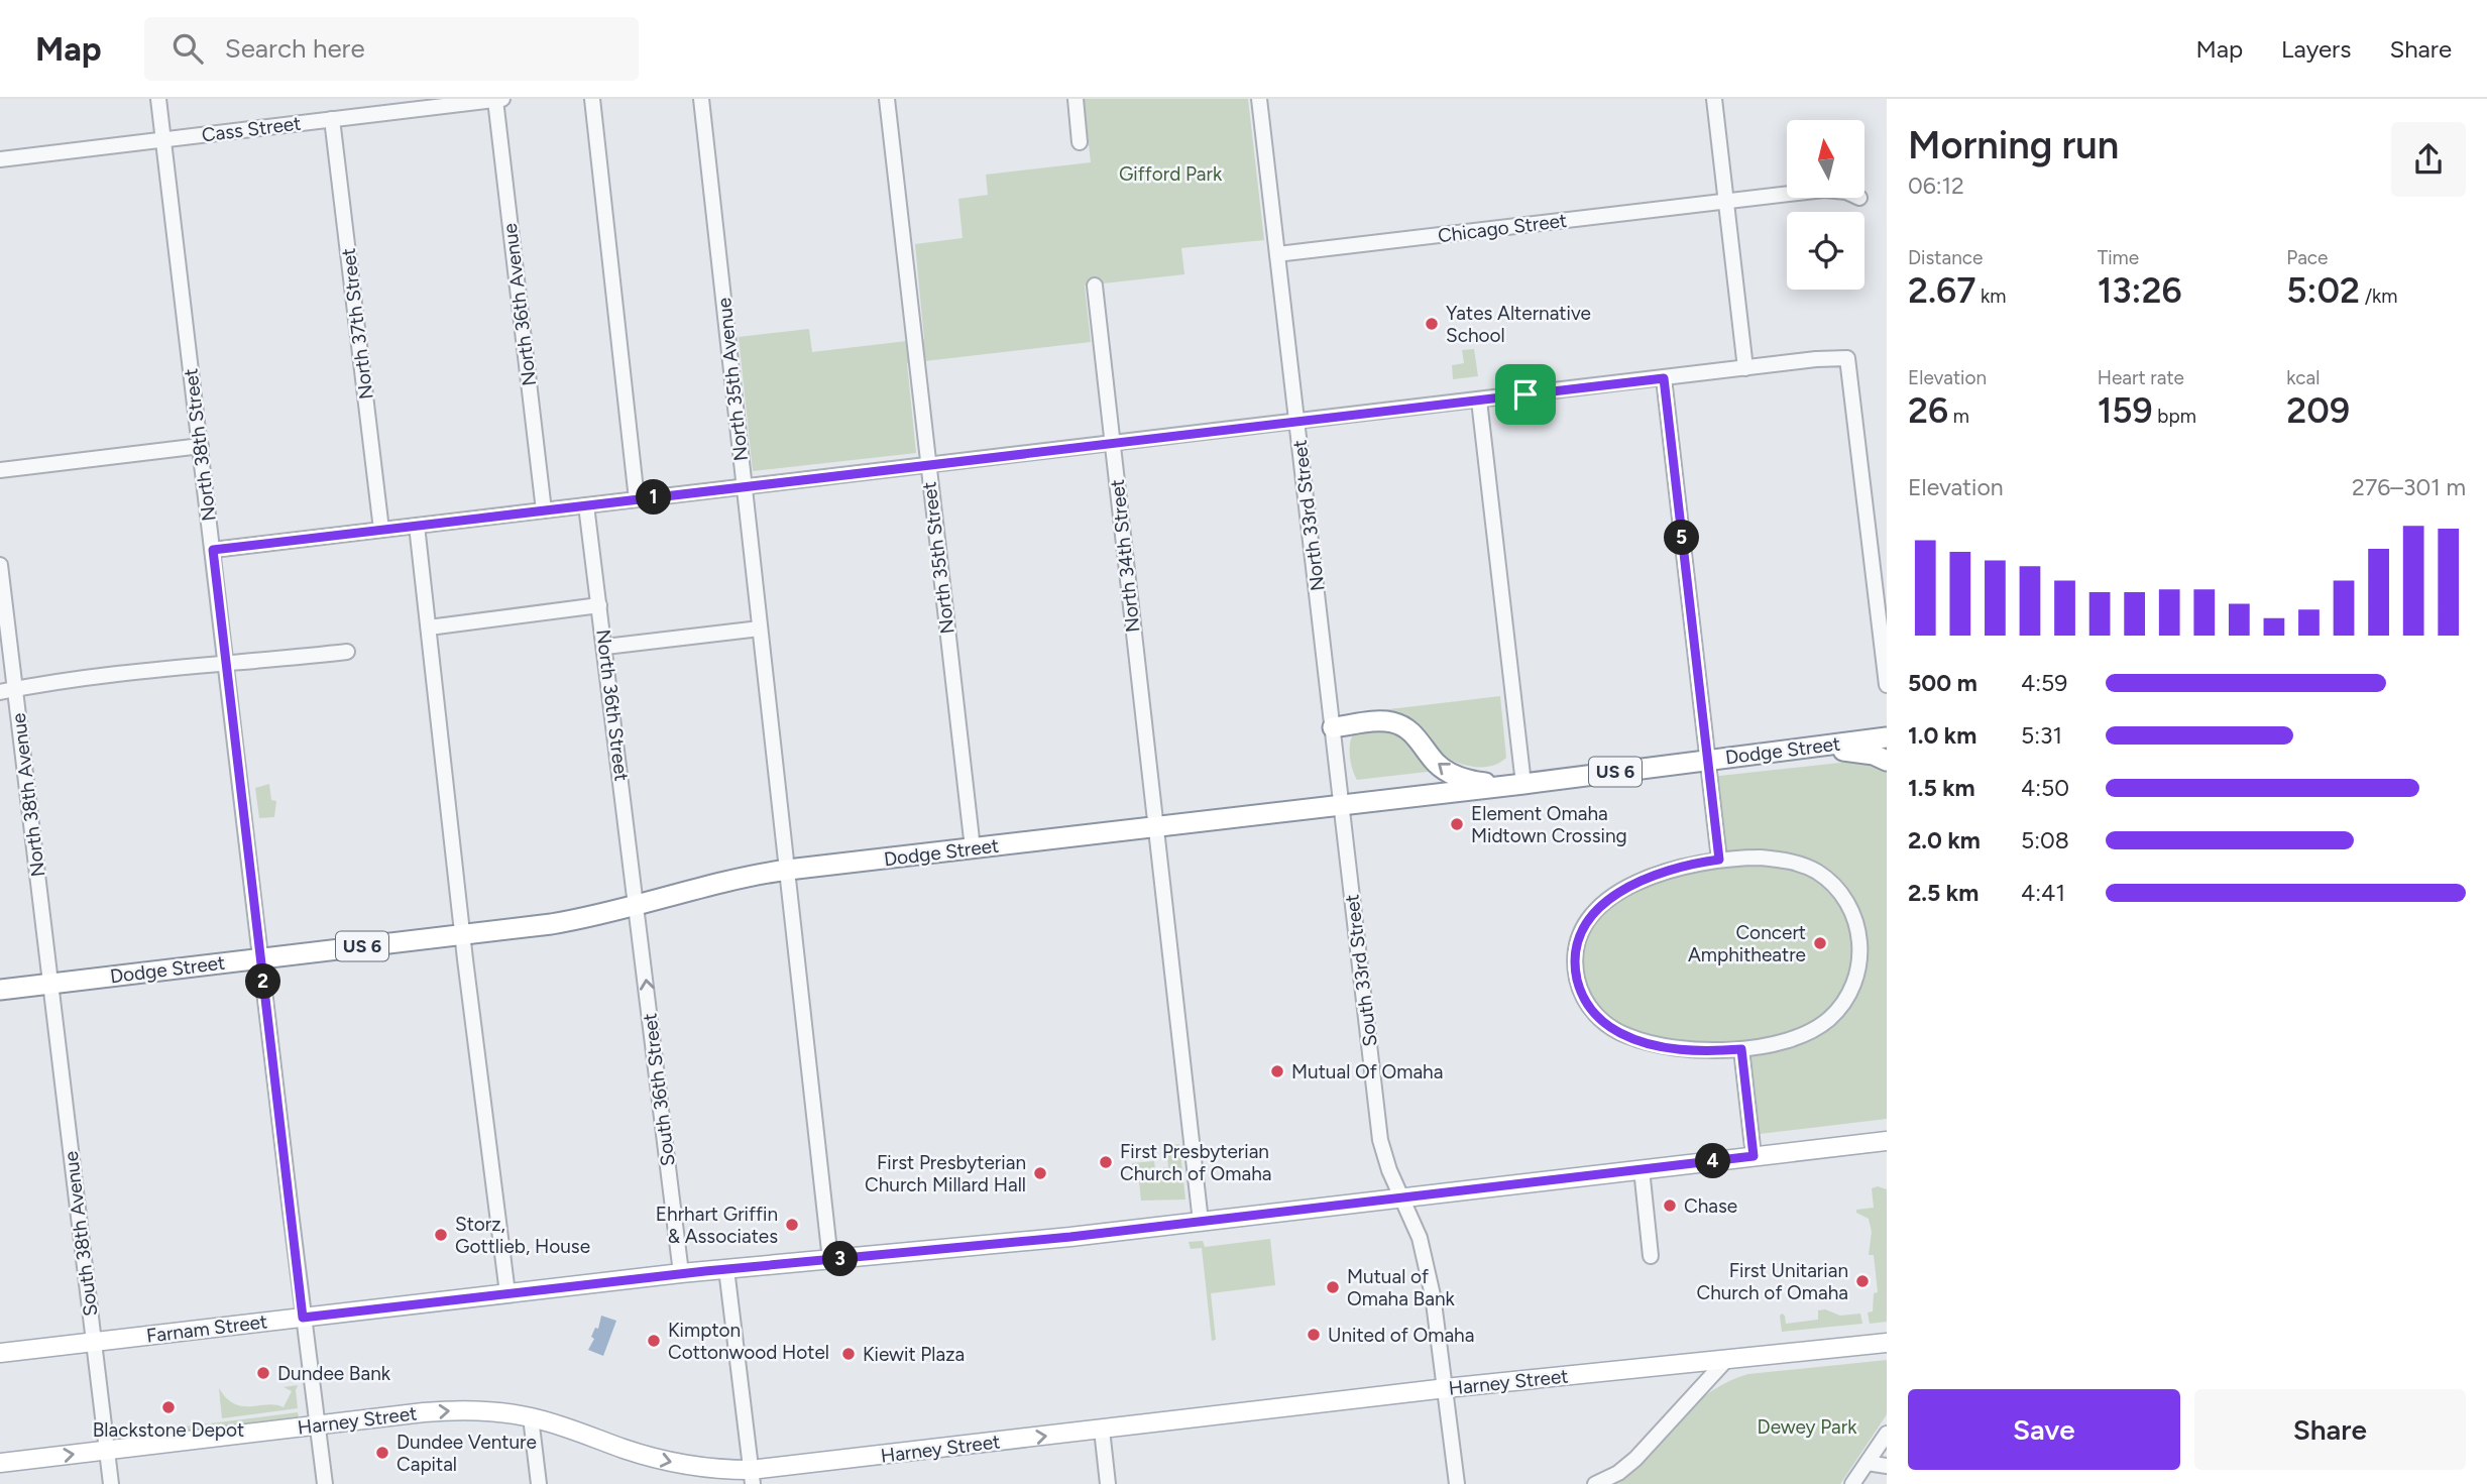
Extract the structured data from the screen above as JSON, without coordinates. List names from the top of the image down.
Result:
{
  "streets": {
    "highway": ["Dodge Street", "US 6"],
    "main road": ["Farnam Street", "Harney Street"],
    "street": [
      "Cass Street",
      "Chicago Street",
      "North 36th Avenue",
      "North 37th Street",
      "North 35th Avenue",
      "North 38th Street",
      "North 33rd Street",
      "North 34th Street",
      "North 35th Street",
      "North 36th Street",
      "North 38th Avenue",
      "South 33rd Street",
      "South 36th Street",
      "South 38th Avenue"
    ]
  },
  "crossings": [
    ["Cass Street", "North 36th Avenue"],
    ["Cass Street", "North 37th Street"],
    ["Cass Street", "North 38th Street"],
    ["Chicago Street", "North 33rd Street"],
    ["North 35th Avenue", "Dodge Street"],
    ["North 35th Avenue", "Farnam Street"],
    ["North 38th Street", "Dodge Street"],
    ["North 38th Street", "Farnam Street"],
    ["North 38th Street", "Harney Street"],
    ["North 33rd Street", "Dodge Street"],
    ["North 33rd Street", "South 33rd Street"],
    ["North 34th Street", "Dodge Street"],
    ["North 34th Street", "Farnam Street"],
    ["North 35th Street", "Dodge Street"],
    ["North 36th Street", "Dodge Street"],
    ["North 36th Street", "South 36th Street"],
    ["Dodge Street", "US 6"],
    ["Dodge Street", "North 38th Avenue"],
    ["Dodge Street", "South 33rd Street"],
    ["Dodge Street", "South 36th Street"],
    ["Dodge Street", "South 38th Avenue"],
    ["North 38th Avenue", "South 38th Avenue"],
    ["South 33rd Street", "Farnam Street"],
    ["South 33rd Street", "Harney Street"],
    ["South 36th Street", "Farnam Street"],
    ["South 38th Avenue", "Farnam Street"],
    ["South 38th Avenue", "Harney Street"]
  ],
  "one_way": ["South 36th Street", "Harney Street"],
  "parks": ["Gifford Park", "Dewey Park"],
  "places": [
    "Yates Alternative School",
    "Element Omaha Midtown Crossing",
    "Concert Amphitheatre",
    "Mutual Of Omaha",
    "First Presbyterian Church of Omaha",
    "First Presbyterian Church Millard Hall",
    "Chase",
    "Ehrhart Griffin & Associates",
    "Storz, Gottlieb, House",
    "First Unitarian Church of Omaha",
    "Mutual of Omaha Bank",
    "United of Omaha",
    "Kimpton Cottonwood Hotel",
    "Kiewit Plaza",
    "Dundee Bank",
    "Blackstone Depot",
    "Dundee Venture Capital"
  ],
  "north": "top",
  "page": {
    "header": "Map",
    "search": "Search here",
    "nav": ["Map", "Layers", "Share"],
    "heading": ["Morning run", "06:12"],
    "stats": [
      ["Distance", "2.67 km"],
      ["Time", "13:26"],
      ["Pace", "5:02 /km"],
      ["Elevation", "26 m"],
      ["Heart rate", "159 bpm"],
      ["kcal", "209"]
    ],
    "chart": ["Elevation", "276–301 m"],
    "pins": [
      "1",
      "5",
      "2",
      "4",
      "3"
    ],
    "list": [
      {
        "name": "500 m",
        "note": "4:59"
      },
      {
        "name": "1.0 km",
        "note": "5:31"
      },
      {
        "name": "1.5 km",
        "note": "4:50"
      },
      {
        "name": "2.0 km",
        "note": "5:08"
      },
      {
        "name": "2.5 km",
        "note": "4:41"
      }
    ],
    "buttons": ["Save", "Share"]
  }
}
